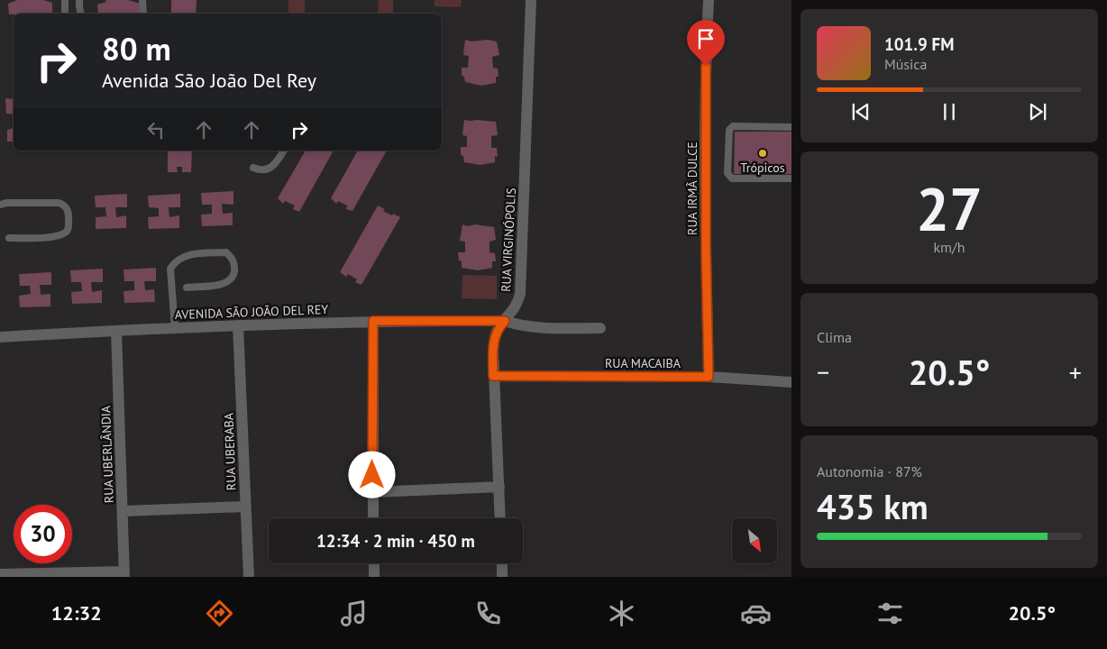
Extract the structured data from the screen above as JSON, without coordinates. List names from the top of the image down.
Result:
{
  "streets": {
    "street": [
      "RUA IRMÃ DULCE",
      "RUA VIRGINÓPOLIS",
      "AVENIDA SÃO JOÃO DEL REY",
      "RUA MACAIBA",
      "RUA UBERABA",
      "RUA UBERLÂNDIA"
    ]
  },
  "crossings": [
    ["RUA IRMÃ DULCE", "RUA MACAIBA"],
    ["RUA VIRGINÓPOLIS", "AVENIDA SÃO JOÃO DEL REY"],
    ["RUA VIRGINÓPOLIS", "RUA MACAIBA"],
    ["AVENIDA SÃO JOÃO DEL REY", "RUA UBERABA"],
    ["AVENIDA SÃO JOÃO DEL REY", "RUA UBERLÂNDIA"]
  ],
  "places": ["Trópicos"],
  "north": "bottom right",
  "page": {
    "turn": ["80 m", "Avenida São João Del Rey"],
    "song": ["101.9 FM", "Música"],
    "tile": [
      ["27", "km/h"],
      "Clima",
      ["Autonomia · 87%", "435 km"]
    ],
    "heat": ["−", "20.5°", "+"],
    "limit": "30",
    "trip": "12:34 · 2 min · 450 m",
    "tabs": ["12:32", "20.5°"]
  }
}
